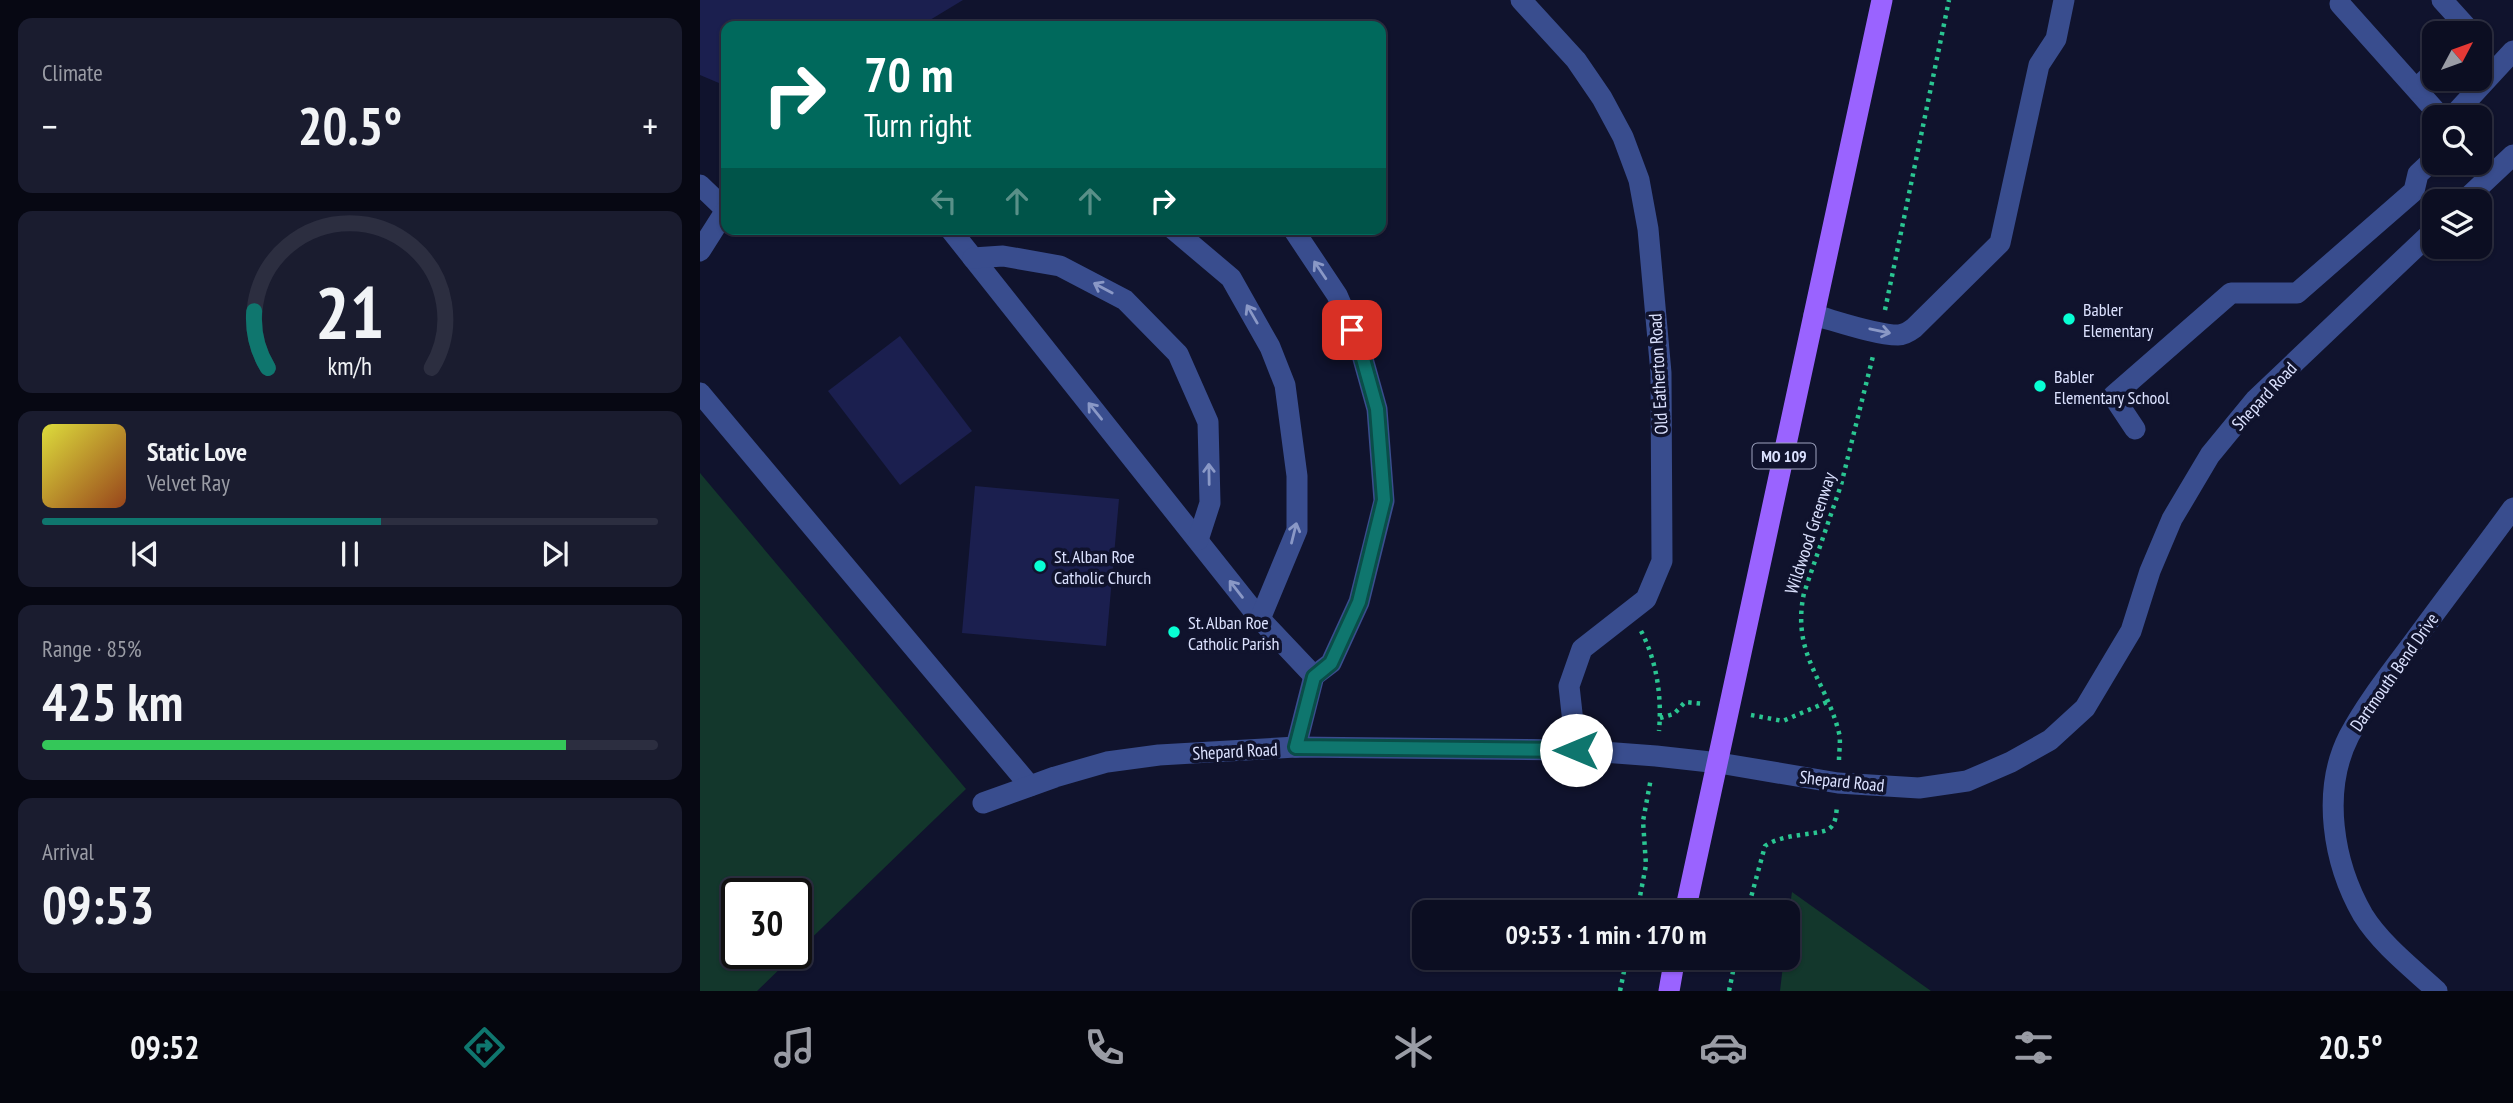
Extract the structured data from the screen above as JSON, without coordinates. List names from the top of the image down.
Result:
{
  "streets": {
    "main road": ["MO 109"],
    "street": ["Old Eatherton Road", "Shepard Road", "Dartmouth Bend Drive"],
    "path": ["Wildwood Greenway"]
  },
  "crossings": [
    ["Old Eatherton Road", "Shepard Road"],
    ["Shepard Road", "MO 109"]
  ],
  "places": [
    "Babler Elementary",
    "Babler Elementary School",
    "St. Alban Roe Catholic Church",
    "St. Alban Roe Catholic Parish"
  ],
  "north": "top right",
  "page": {
    "tile": [
      "Climate",
      ["Range · 85%", "425 km"],
      ["Arrival", "09:53"]
    ],
    "turn": ["70 m", "Turn right"],
    "heat": ["−", "20.5°", "+"],
    "song": ["Static Love", "Velvet Ray"],
    "limit": "30",
    "trip": "09:53 · 1 min · 170 m",
    "tabs": ["09:52", "20.5°"],
    "gauge": ["21", "km/h"]
  }
}
